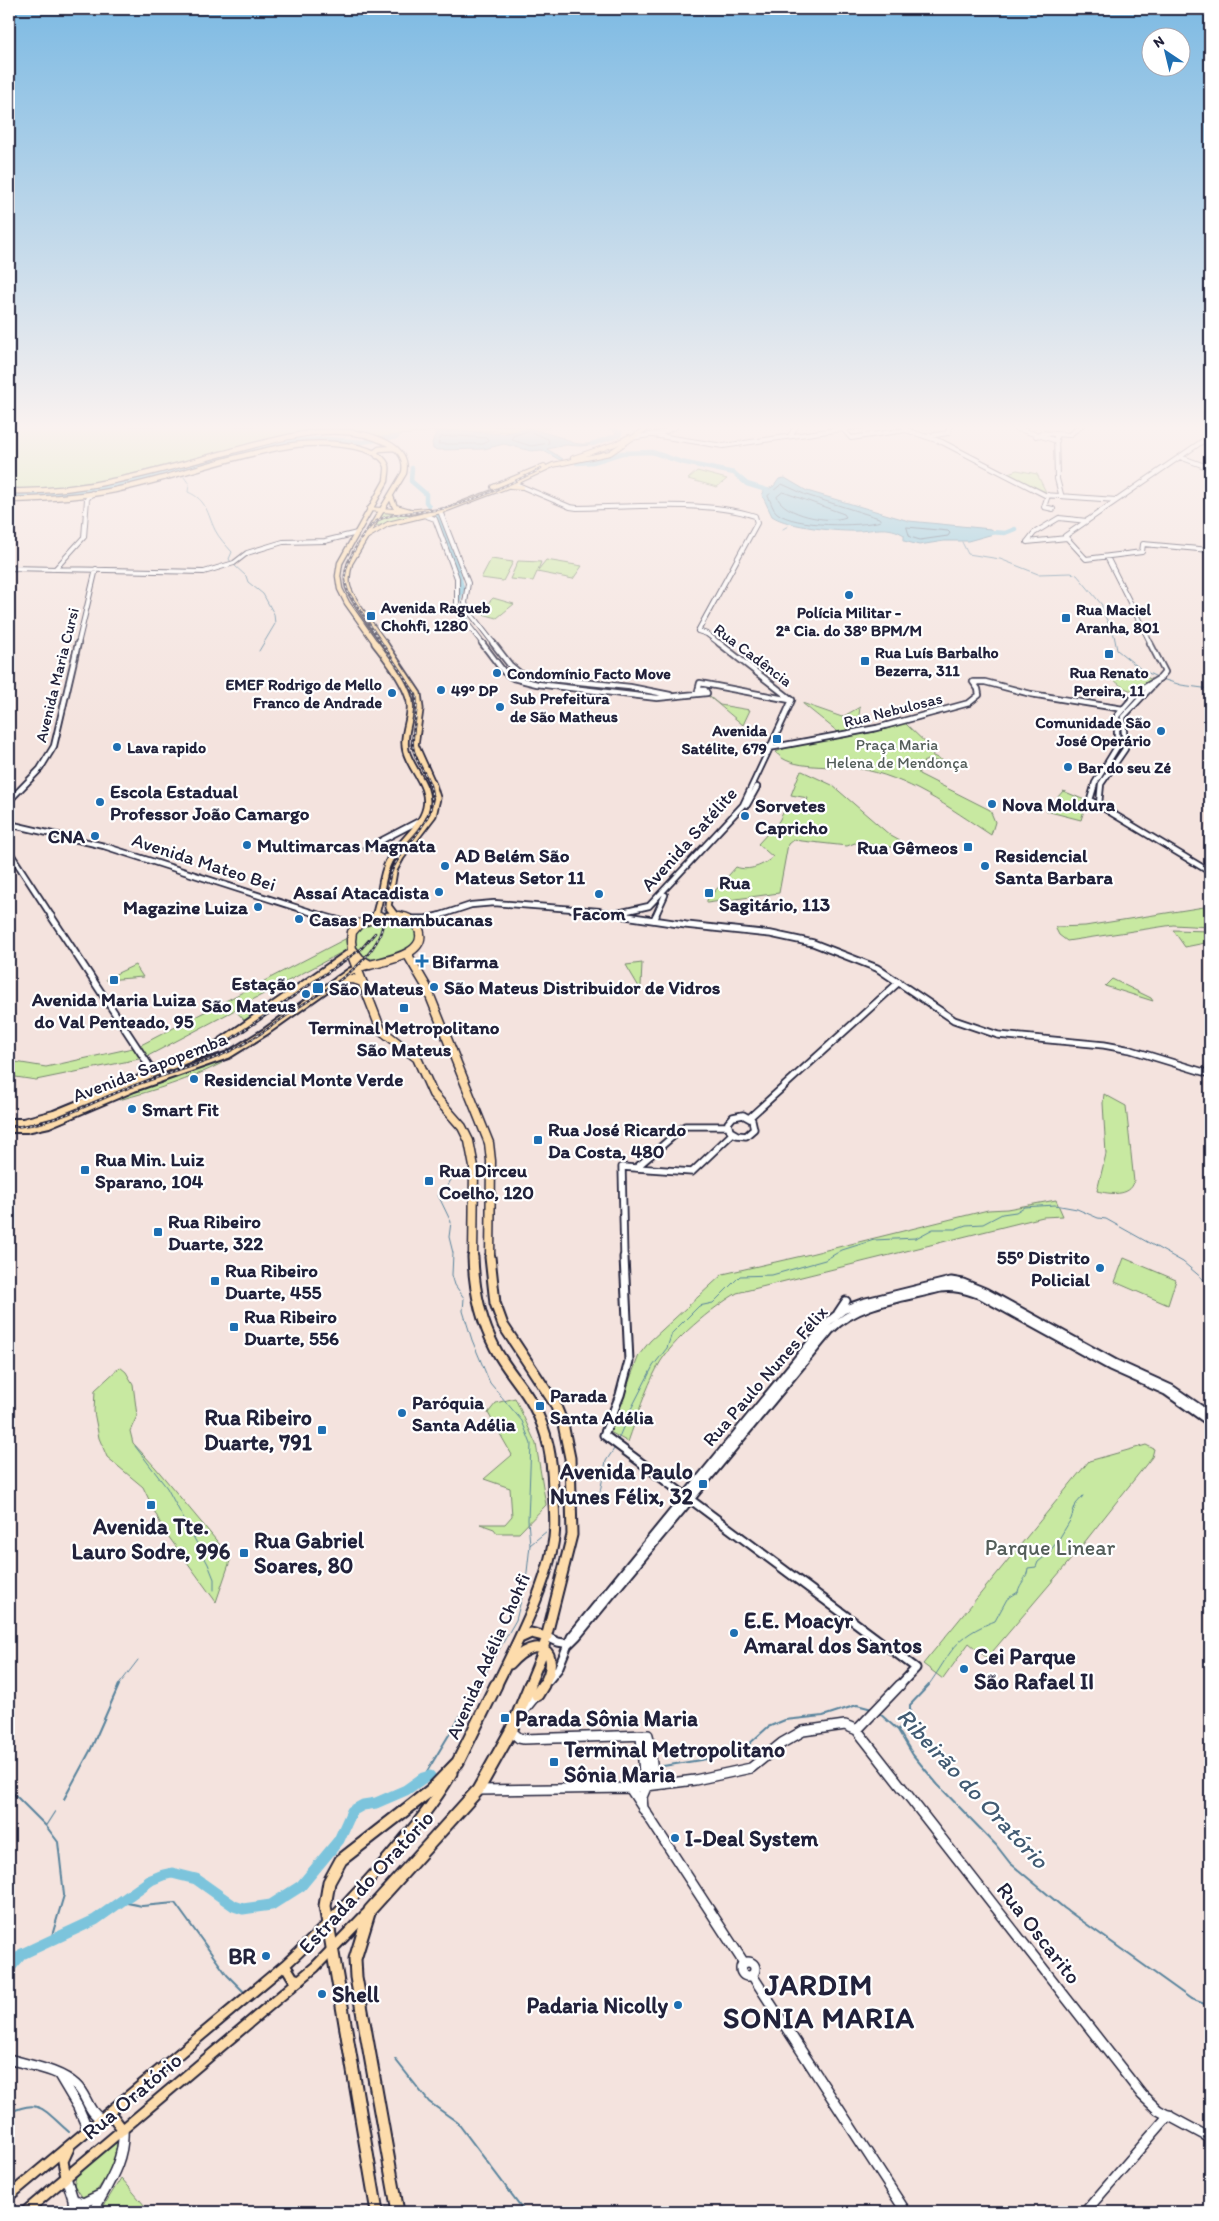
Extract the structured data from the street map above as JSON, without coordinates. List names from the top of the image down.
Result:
{
  "streets": {
    "highway": ["Avenida Adélia Chohfi", "Estrada do Oratório"],
    "main road": [
      "Rua Cadência",
      "Avenida Maria Cursi",
      "Rua Nebulosas",
      "Avenida Satélite",
      "Avenida Mateo Bei",
      "Avenida Sapopemba",
      "Rua Paulo Nunes Félix",
      "Rua Oscarito",
      "Rua Oratório"
    ]
  },
  "crossings": [
    ["Rua Cadência", "Avenida Satélite"],
    ["Rua Nebulosas", "Avenida Satélite"],
    ["Avenida Mateo Bei", "Avenida Sapopemba"],
    ["Avenida Mateo Bei", "Avenida Adélia Chohfi"],
    ["Avenida Sapopemba", "Avenida Adélia Chohfi"],
    ["Avenida Adélia Chohfi", "Estrada do Oratório"],
    ["Estrada do Oratório", "Rua Oratório"]
  ],
  "districts": ["JARDIM SONIA MARIA"],
  "water": ["Ribeirão do Oratório"],
  "parks": ["Praça Maria Helena de Mendonça", "Parque Linear"],
  "places": {
    "other": [
      "Polícia Militar - 2ª Cia. do 38º BPM/M",
      "Condomínio Facto Move",
      "49º DP",
      "EMEF Rodrigo de Mello Franco de Andrade",
      "Sub Prefeitura de São Matheus",
      "Comunidade São José Operário",
      "Lava rapido",
      "Bar do seu Zé",
      "Escola Estadual Professor João Camargo",
      "Nova Moldura",
      "Sorvetes Capricho",
      "CNA",
      "Multimarcas Magnata",
      "AD Belém São Mateus Setor 11",
      "Residencial Santa Barbara",
      "Assaí Atacadista",
      "Facom",
      "Magazine Luiza",
      "Casas Pernambucanas",
      "São Mateus Distribuidor de Vidros",
      "Estação São Mateus",
      "Residencial Monte Verde",
      "Smart Fit",
      "55º Distrito Policial",
      "Paróquia Santa Adélia",
      "E.E. Moacyr Amaral dos Santos",
      "Cei Parque São Rafael II",
      "I-Deal System",
      "BR",
      "Shell",
      "Padaria Nicolly"
    ],
    "transit": [
      "Avenida Ragueb Chohfi, 1280",
      "Rua Maciel Aranha, 801",
      "Rua Renato Pereira, 11",
      "Rua Luís Barbalho Bezerra, 311",
      "Avenida Satélite, 679",
      "Rua Gêmeos",
      "Rua Sagitário, 113",
      "Avenida Maria Luiza do Val Penteado, 95",
      "São Mateus",
      "Terminal Metropolitano São Mateus",
      "Rua José Ricardo Da Costa, 480",
      "Rua Min. Luiz Sparano, 104",
      "Rua Dirceu Coelho, 120",
      "Rua Ribeiro Duarte, 322",
      "Rua Ribeiro Duarte, 455",
      "Rua Ribeiro Duarte, 556",
      "Parada Santa Adélia",
      "Rua Ribeiro Duarte, 791",
      "Avenida Paulo Nunes Félix, 32",
      "Avenida Tte. Lauro Sodre, 996",
      "Rua Gabriel Soares, 80",
      "Parada Sônia Maria",
      "Terminal Metropolitano Sônia Maria"
    ],
    "health": ["Bifarma"]
  },
  "north": "top left"
}
